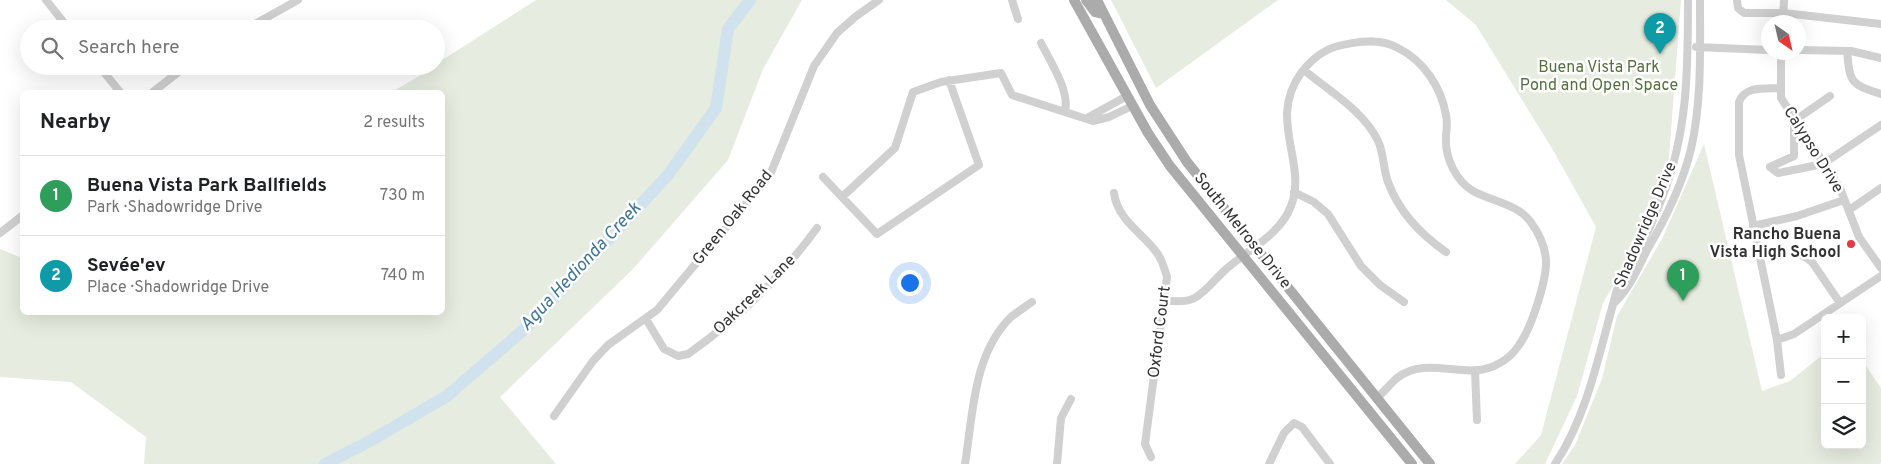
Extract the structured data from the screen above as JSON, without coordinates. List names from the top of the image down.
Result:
{
  "streets": {
    "main road": ["South Melrose Drive"],
    "street": [
      "Calypso Drive",
      "Green Oak Road",
      "Shadowridge Drive",
      "Oakcreek Lane",
      "Oxford Court"
    ]
  },
  "crossings": [
    ["Green Oak Road", "Oakcreek Lane"]
  ],
  "water": ["Agua Hedionda Creek"],
  "parks": ["Buena Vista Park Pond and Open Space"],
  "places": ["Rancho Buena Vista High School"],
  "north": "bottom right",
  "page": {
    "pins": ["2", "1"],
    "search": "Search here",
    "heading": ["Nearby", "2 results"],
    "list": [
      {
        "mark": "1",
        "name": "Buena Vista Park Ballfields",
        "note": "Park · Shadowridge Drive",
        "value": "730 m"
      },
      {
        "mark": "2",
        "name": "Sevée'ev",
        "note": "Place · Shadowridge Drive",
        "value": "740 m"
      }
    ],
    "map_buttons": ["+", "−"]
  }
}
